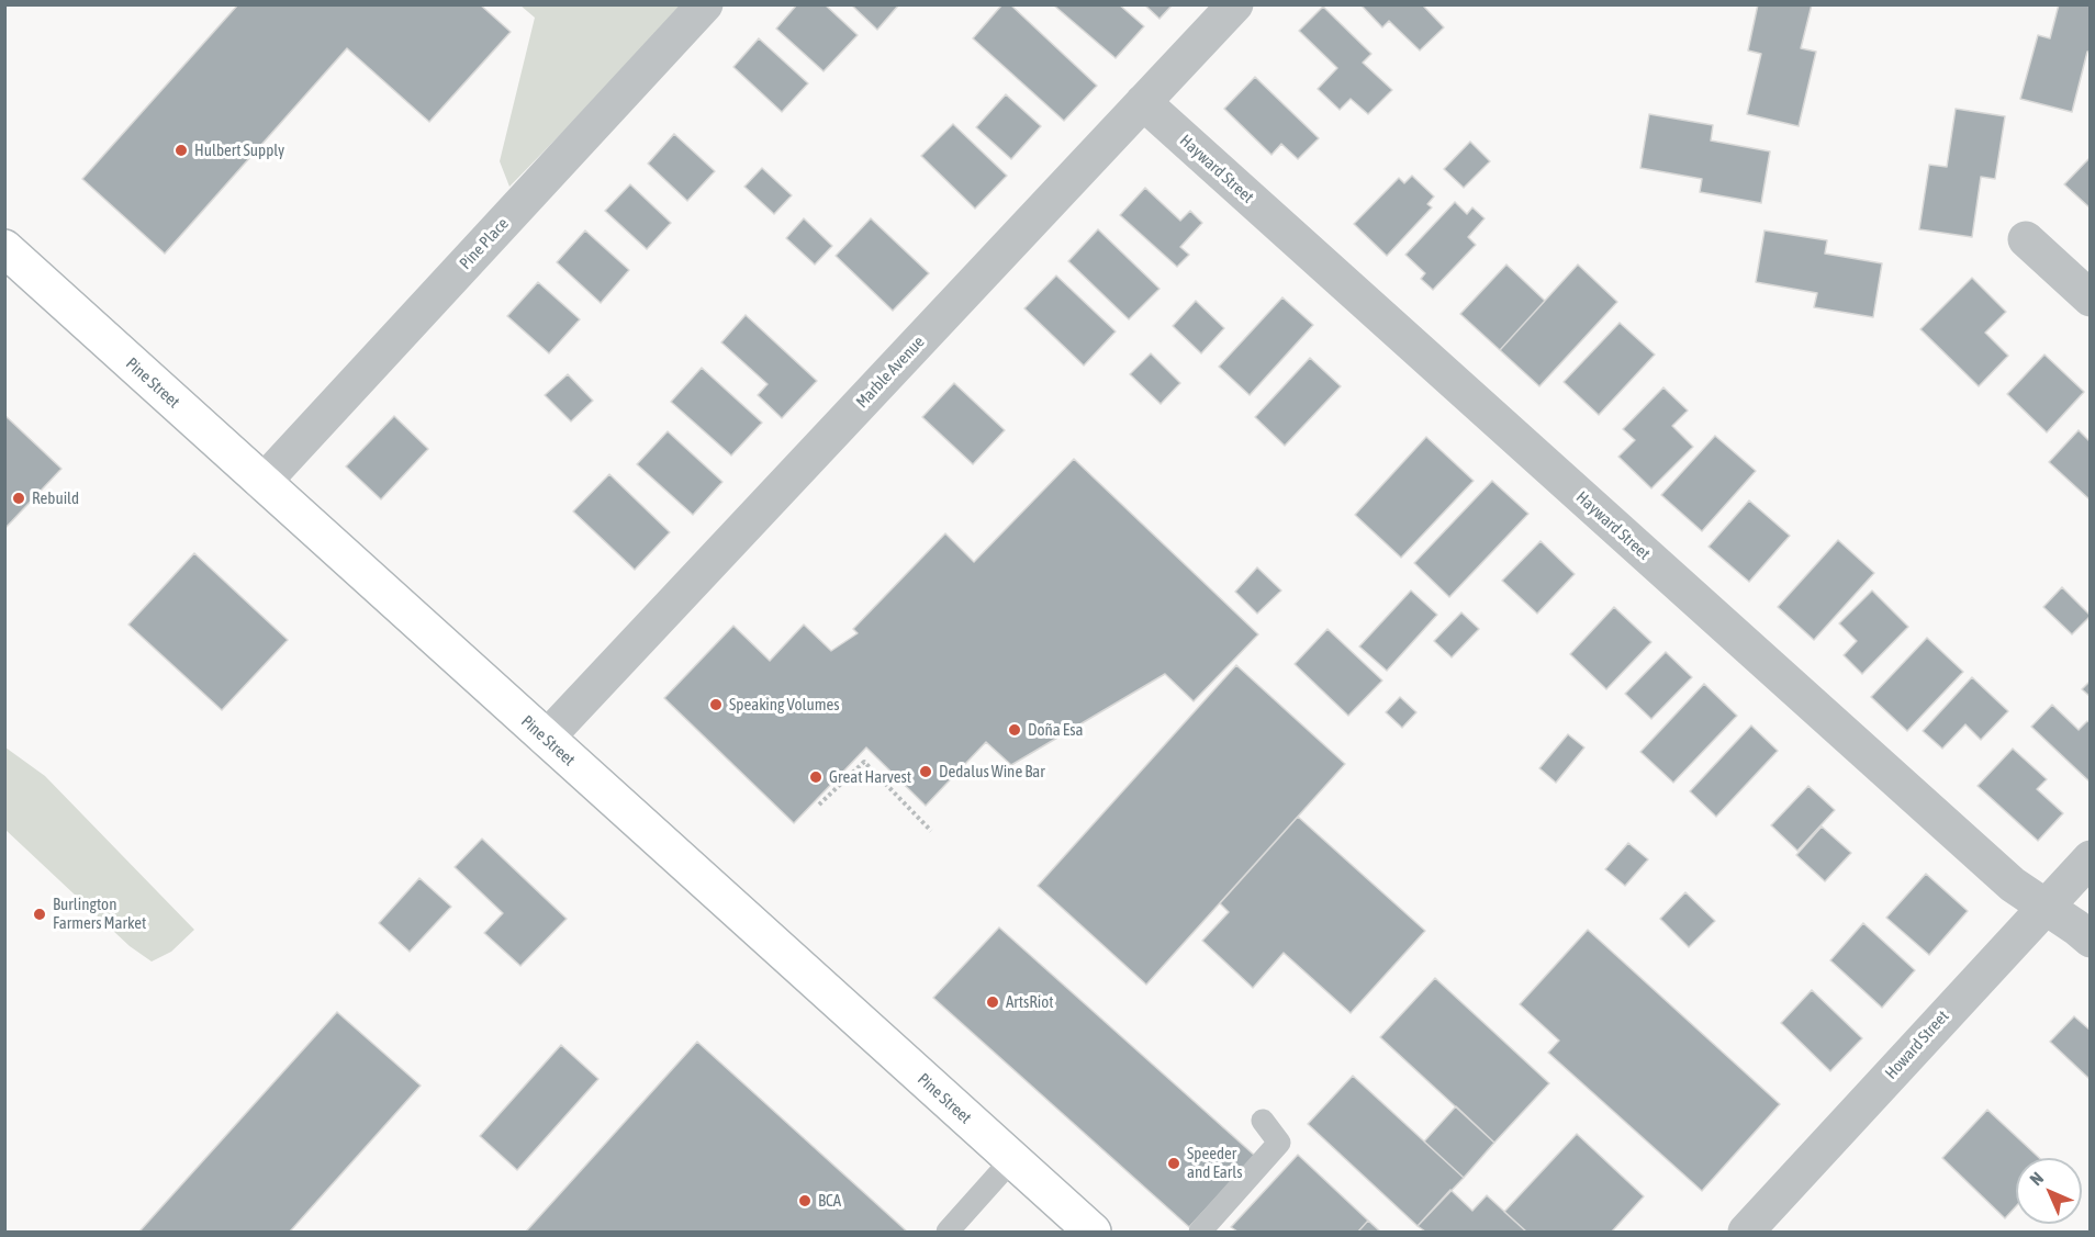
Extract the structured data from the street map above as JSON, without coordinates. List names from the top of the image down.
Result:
{
  "streets": {
    "main road": ["Pine Street"],
    "street": [
      "Hayward Street",
      "Pine Place",
      "Marble Avenue",
      "Howard Street"
    ]
  },
  "crossings": [
    ["Hayward Street", "Marble Avenue"],
    ["Hayward Street", "Howard Street"],
    ["Pine Place", "Pine Street"],
    ["Marble Avenue", "Pine Street"]
  ],
  "places": [
    "Hulbert Supply",
    "Rebuild",
    "Speaking Volumes",
    "Doña Esa",
    "Dedalus Wine Bar",
    "Great Harvest",
    "Burlington Farmers Market",
    "ArtsRiot",
    "Speeder and Earls",
    "BCA"
  ],
  "north": "top left"
}
